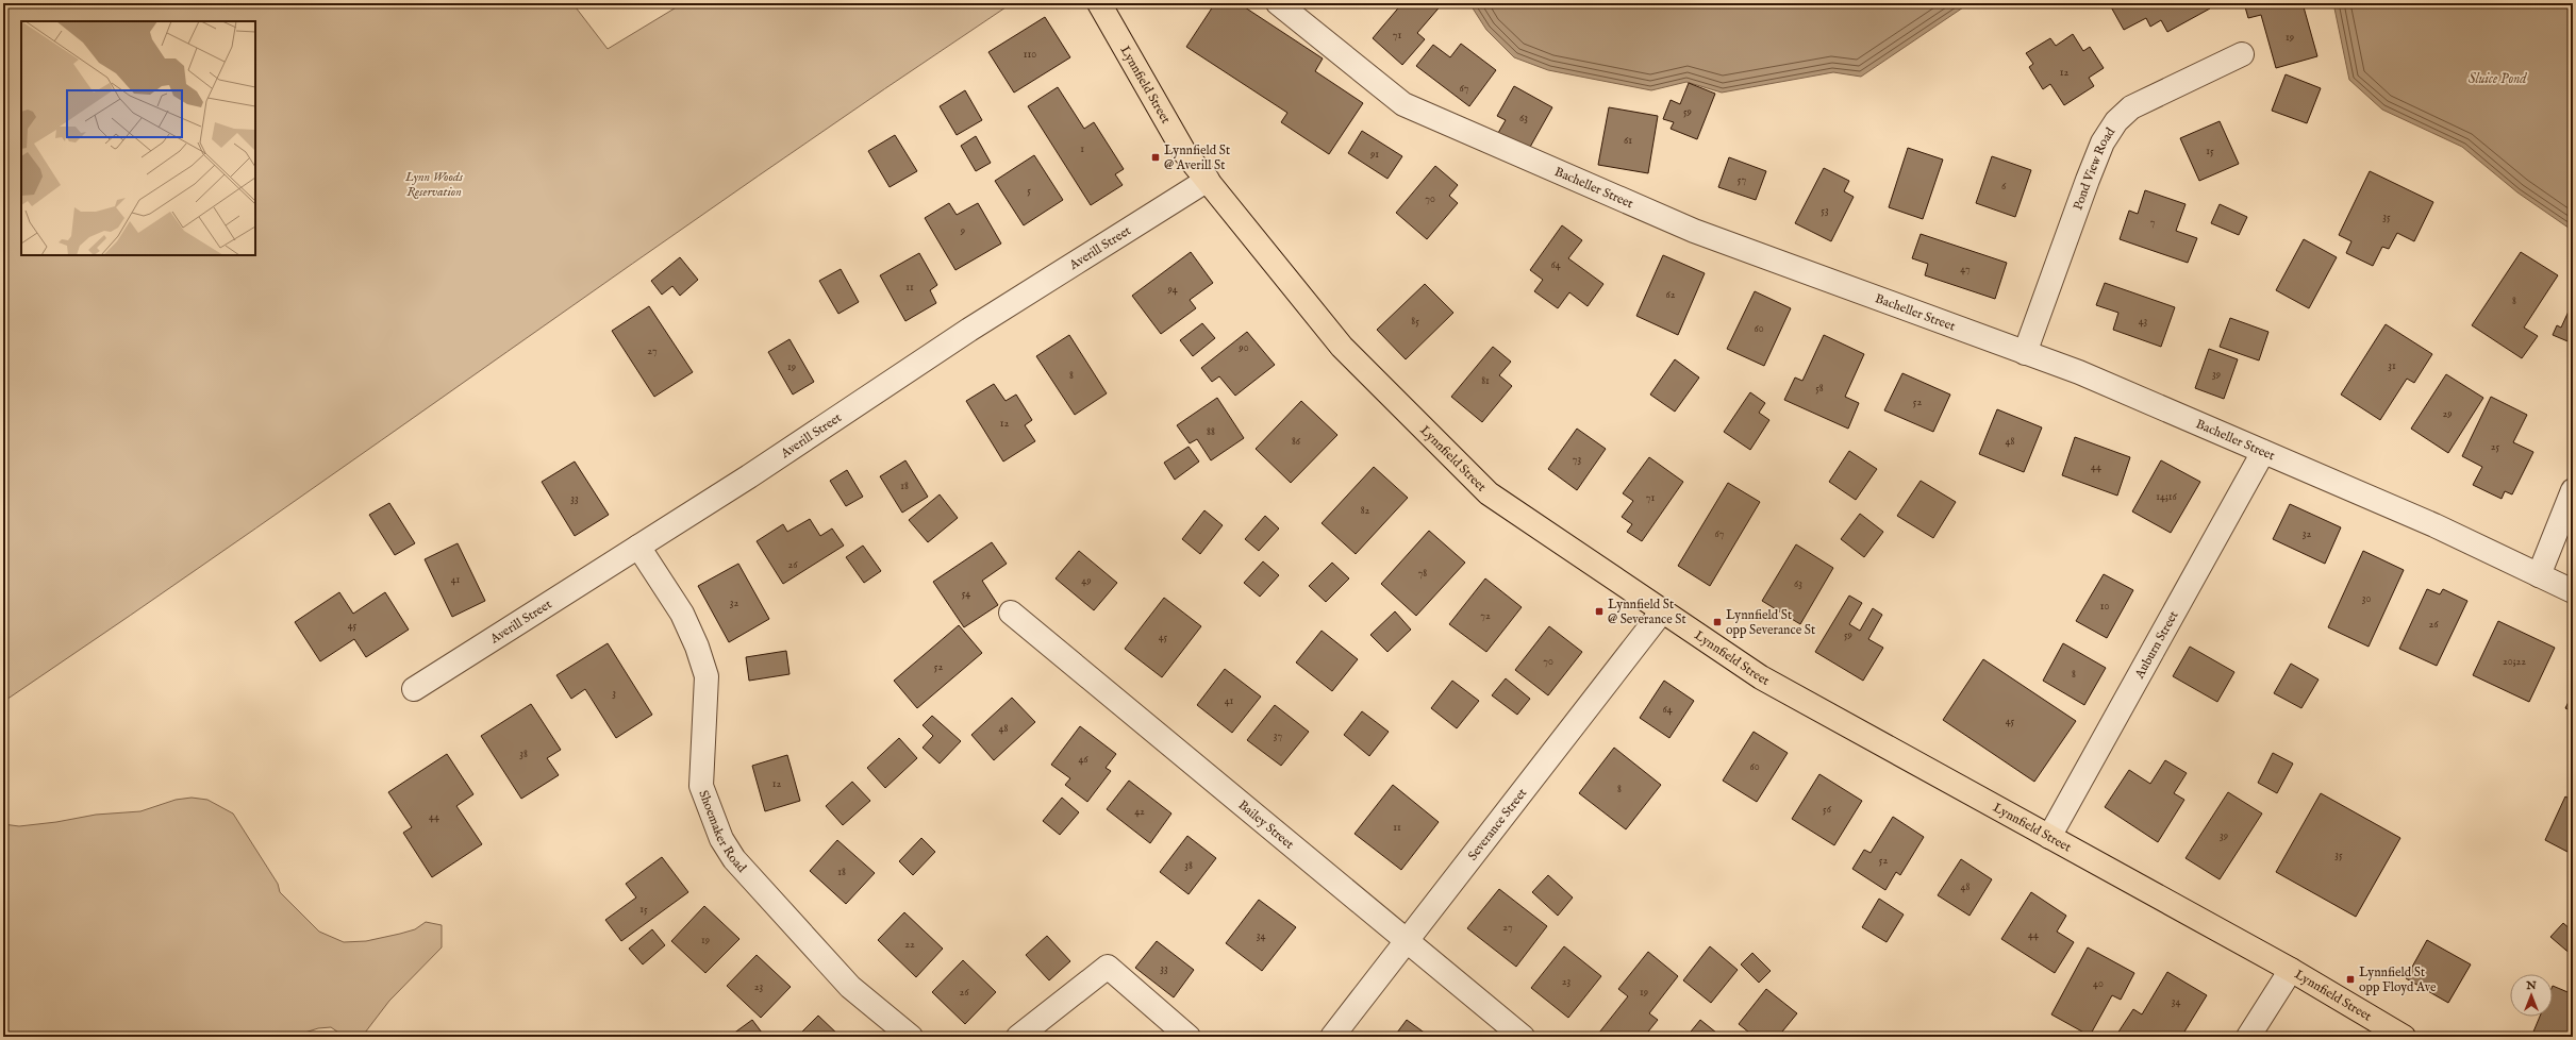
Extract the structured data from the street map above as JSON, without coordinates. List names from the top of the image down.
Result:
{
  "streets": {
    "main road": ["Lynnfield Street"],
    "street": [
      "Pond View Road",
      "Bacheller Street",
      "Averill Street",
      "Auburn Street",
      "Bailey Street",
      "Severance Street",
      "Shoemaker Road"
    ]
  },
  "crossings": [
    ["Lynnfield Street", "Averill Street"],
    ["Lynnfield Street", "Auburn Street"],
    ["Lynnfield Street", "Severance Street"],
    ["Pond View Road", "Bacheller Street"],
    ["Bacheller Street", "Auburn Street"],
    ["Averill Street", "Shoemaker Road"],
    ["Bailey Street", "Severance Street"]
  ],
  "water": ["Sluice Pond"],
  "parks": ["Lynn Woods Reservation"],
  "places": {
    "transit": [
      "Lynnfield St @ Averill St",
      "Lynnfield St @ Severance St",
      "Lynnfield St opp Severance St",
      "Lynnfield St opp Floyd Ave"
    ]
  },
  "house_numbers": [
    "71",
    "19",
    "110",
    "12",
    "67",
    "59",
    "63",
    "61",
    "1",
    "15",
    "91",
    "57",
    "6",
    "5",
    "70",
    "53",
    "35",
    "7",
    "9",
    "64",
    "47",
    "11",
    "94",
    "62",
    "8",
    "85",
    "43",
    "60",
    "90",
    "27",
    "31",
    "19",
    "39",
    "8",
    "81",
    "58",
    "52",
    "29",
    "12",
    "88",
    "86",
    "48",
    "25",
    "73",
    "44",
    "18",
    "14;16",
    "71",
    "33",
    "82",
    "67",
    "32",
    "26",
    "78",
    "41",
    "49",
    "63",
    "54",
    "30",
    "32",
    "10",
    "72",
    "26",
    "45",
    "59",
    "45",
    "70",
    "20;22",
    "52",
    "8",
    "3",
    "41",
    "64",
    "45",
    "48",
    "37",
    "38",
    "46",
    "60",
    "12",
    "8",
    "56",
    "42",
    "44",
    "11",
    "39",
    "35",
    "52",
    "38",
    "18",
    "48",
    "15",
    "27",
    "44",
    "34",
    "19",
    "22",
    "33",
    "23",
    "40",
    "23",
    "26",
    "19",
    "34"
  ],
  "north": "top"
}
